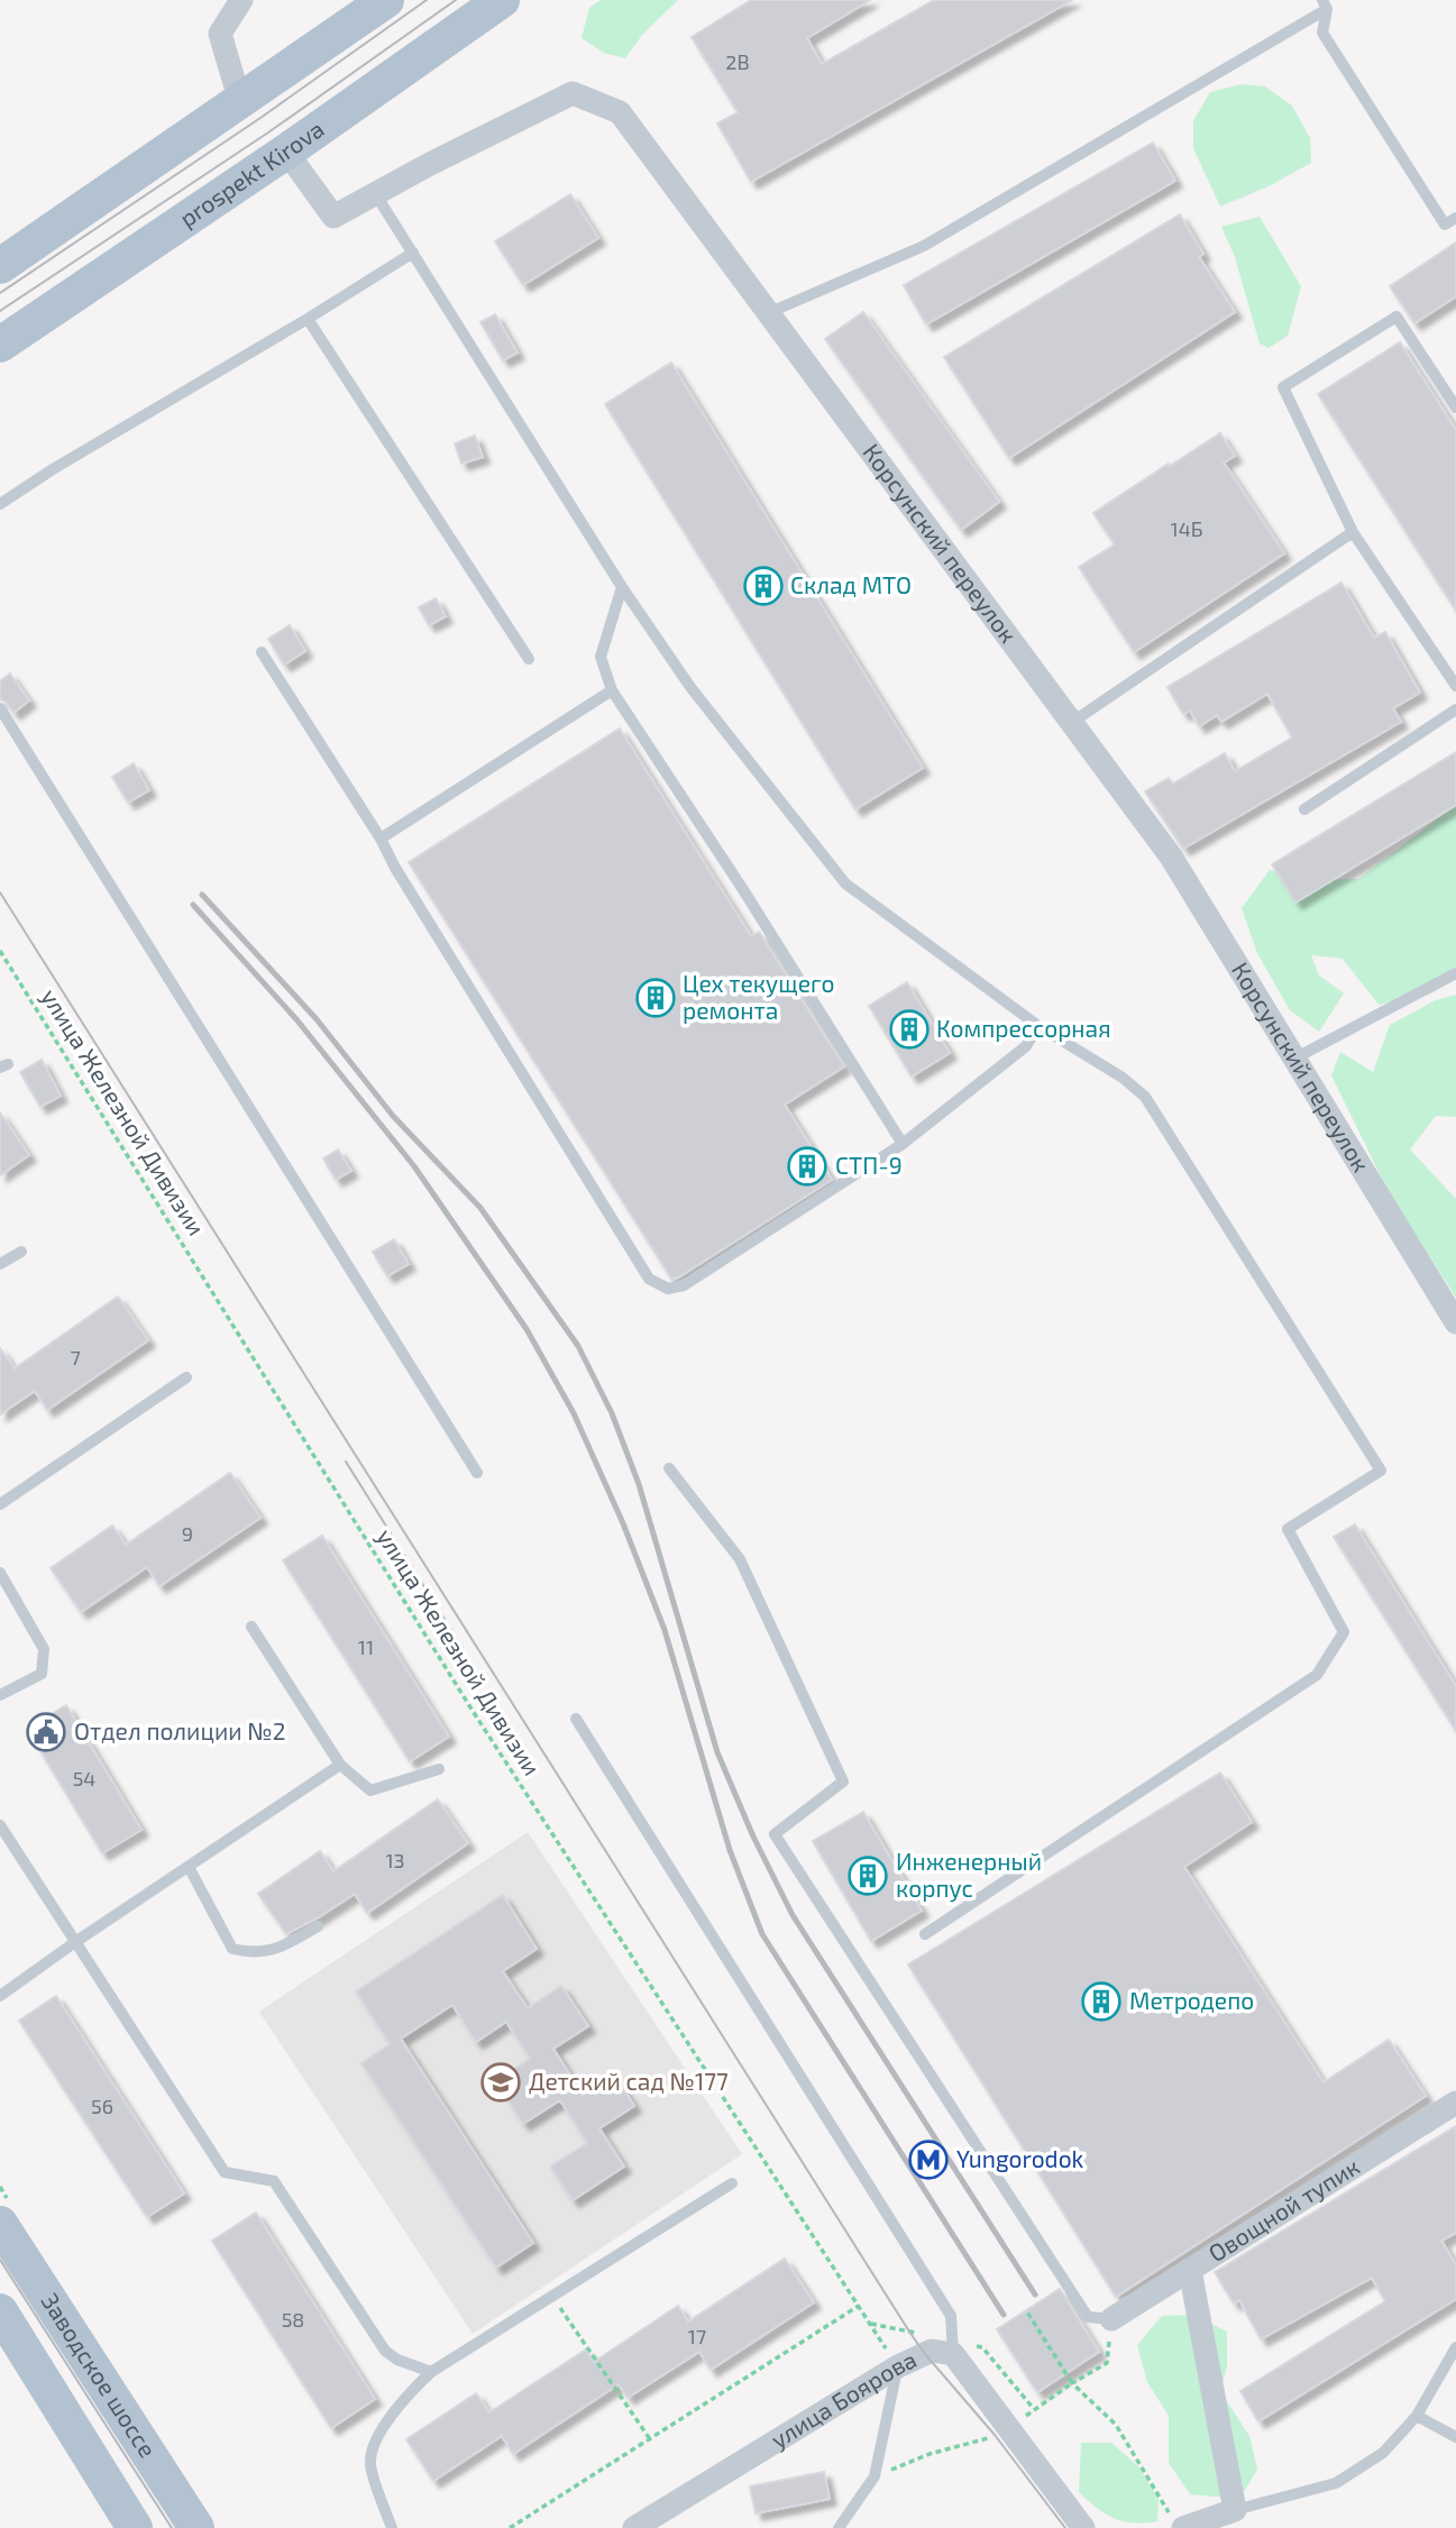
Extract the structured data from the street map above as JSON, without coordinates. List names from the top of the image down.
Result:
{
  "streets": {
    "main road": ["prospekt Kirova", "Заводское шоссе"],
    "street": ["Корсунский переулок", "Овощной тупик", "улица Боярова"],
    "path": ["улица Железной Дивизии"]
  },
  "crossings": [
    ["prospekt Kirova", "Корсунский переулок"],
    ["улица Железной Дивизии", "улица Боярова"]
  ],
  "places": {
    "building": [
      "Склад МТО",
      "Цех текущего ремонта",
      "Компрессорная",
      "СТП-9",
      "Инженерный корпус",
      "Метродепо"
    ],
    "public building": ["Отдел полиции №2"],
    "school or university": ["Детский сад №177"],
    "metro station": ["Yungorodok"]
  },
  "house_numbers": [
    "2В",
    "14Б",
    "7",
    "9",
    "11",
    "54",
    "13",
    "56",
    "58",
    "17"
  ]
}
